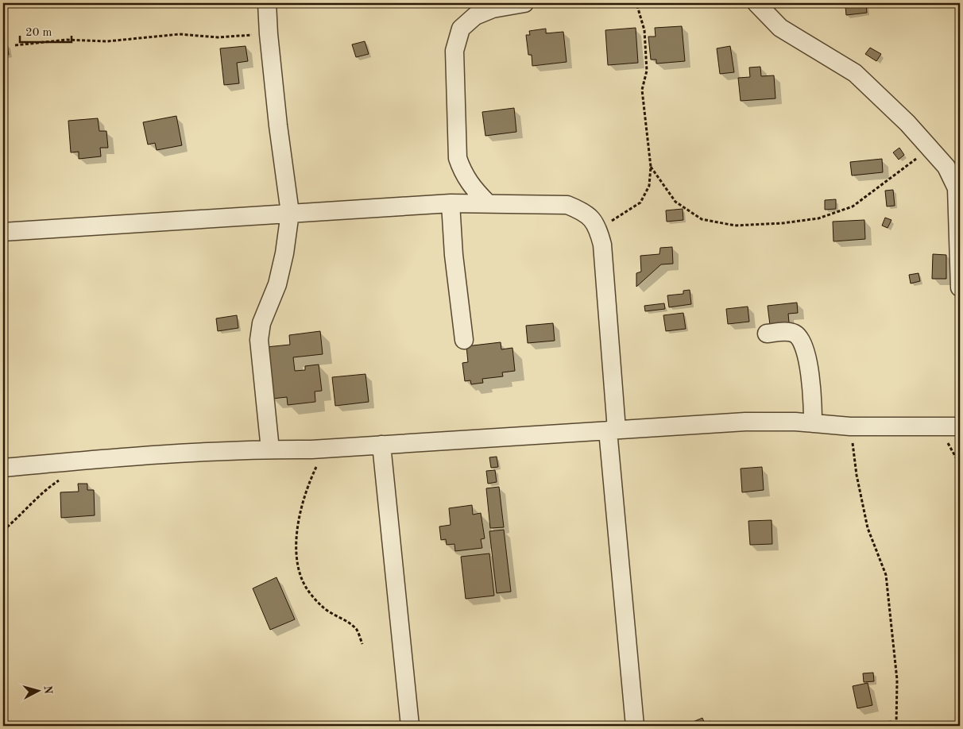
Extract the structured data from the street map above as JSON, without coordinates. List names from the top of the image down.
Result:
{
  "scale_bar": "20 m",
  "north": "right"
}
